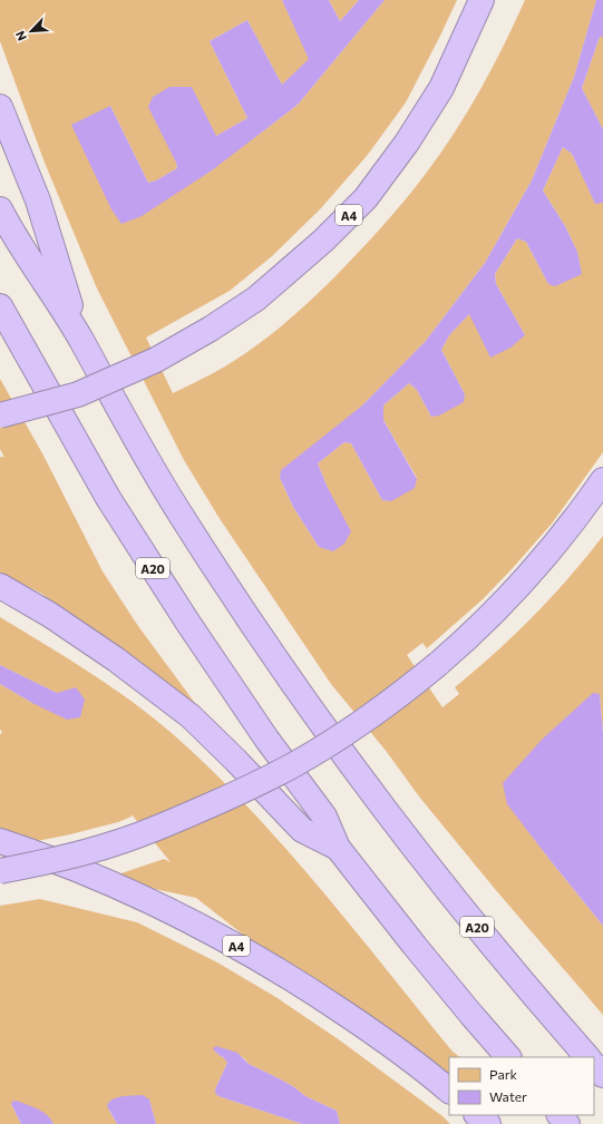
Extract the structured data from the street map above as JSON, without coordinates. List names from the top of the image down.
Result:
{
  "streets": {
    "highway": ["A4", "A20"]
  },
  "legend": ["Park", "Water"],
  "north": "bottom left"
}
